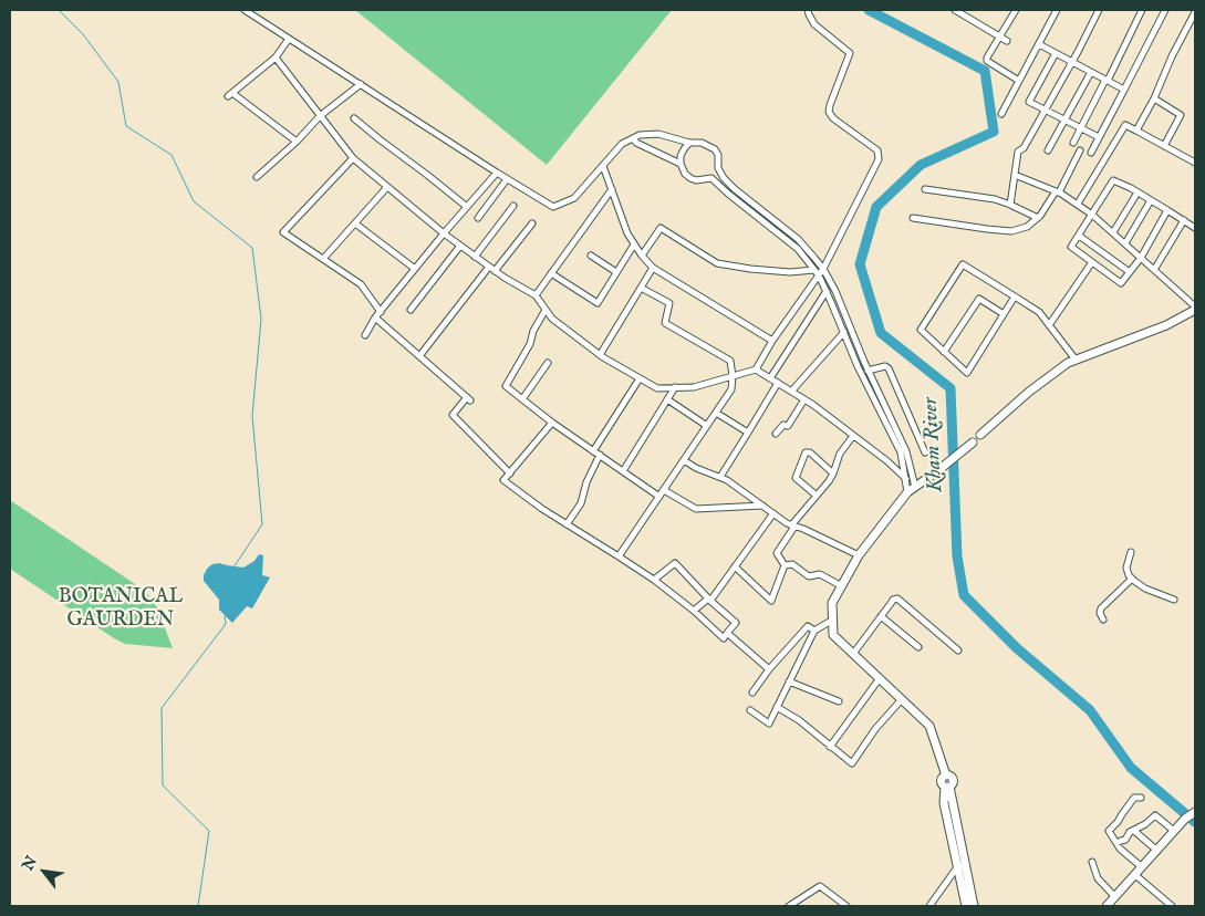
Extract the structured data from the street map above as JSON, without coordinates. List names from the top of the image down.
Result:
{
  "water": ["Kham River"],
  "parks": ["BOTANICAL GAURDEN"],
  "north": "top left"
}
